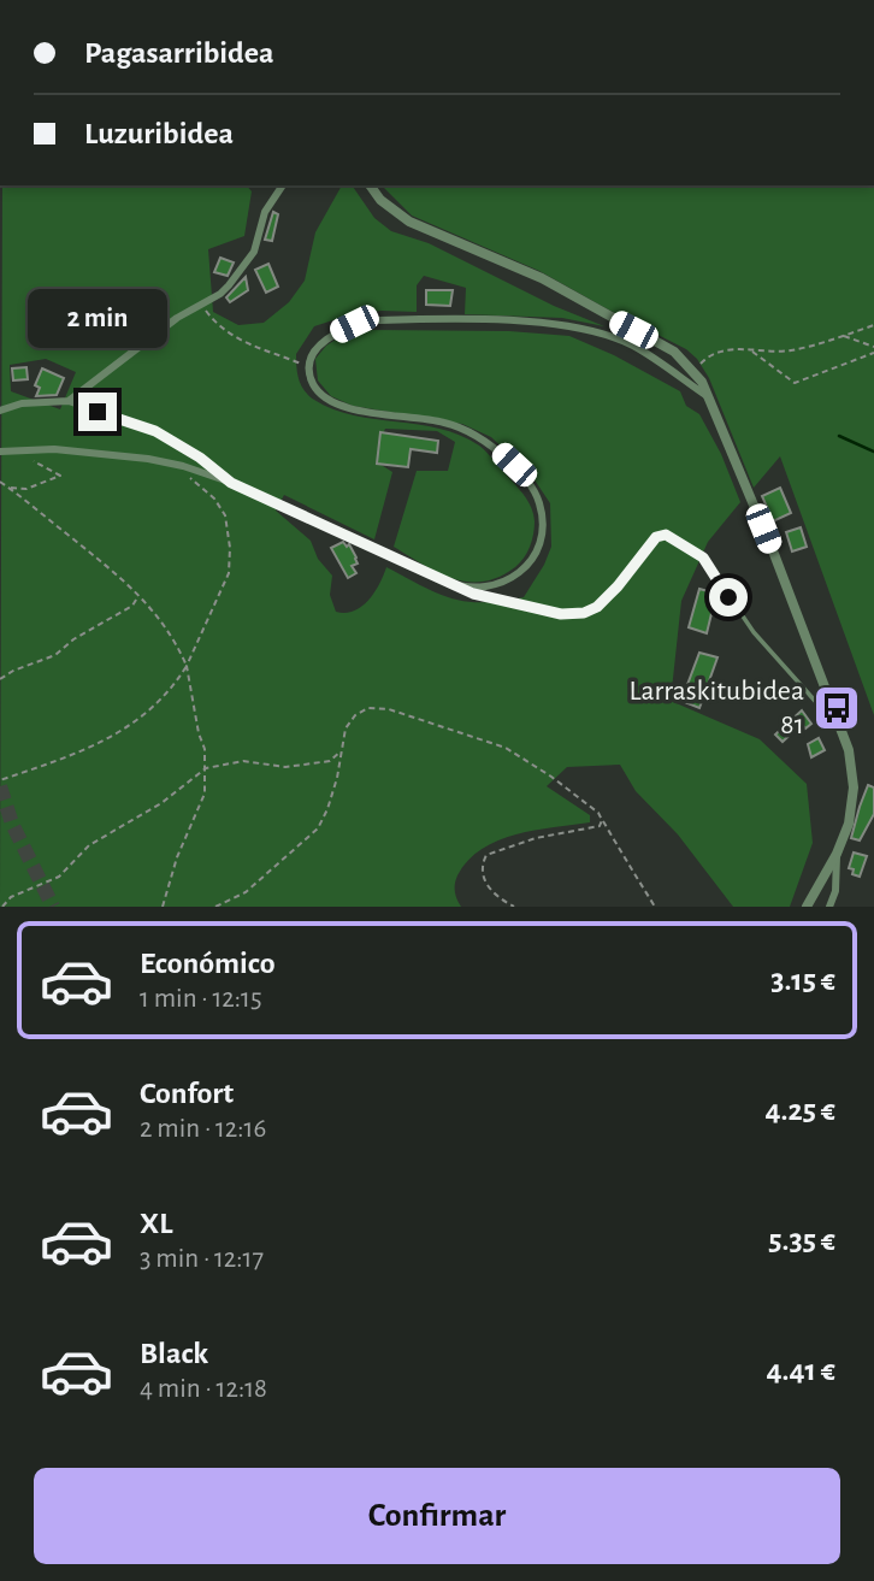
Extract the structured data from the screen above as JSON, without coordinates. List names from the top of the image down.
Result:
{
  "places": {
    "bus stop": ["Larraskitubidea 81"]
  },
  "page": {
    "banner": ["Pagasarribidea", "Luzuribidea"],
    "bubble": "2 min",
    "list": [
      {
        "name": "Económico",
        "note": "1 min · 12:15",
        "value": "3.15 €"
      },
      {
        "name": "Confort",
        "note": "2 min · 12:16",
        "value": "4.25 €"
      },
      {
        "name": "XL",
        "note": "3 min · 12:17",
        "value": "5.35 €"
      },
      {
        "name": "Black",
        "note": "4 min · 12:18",
        "value": "4.41 €"
      }
    ],
    "buttons": "Confirmar"
  }
}
